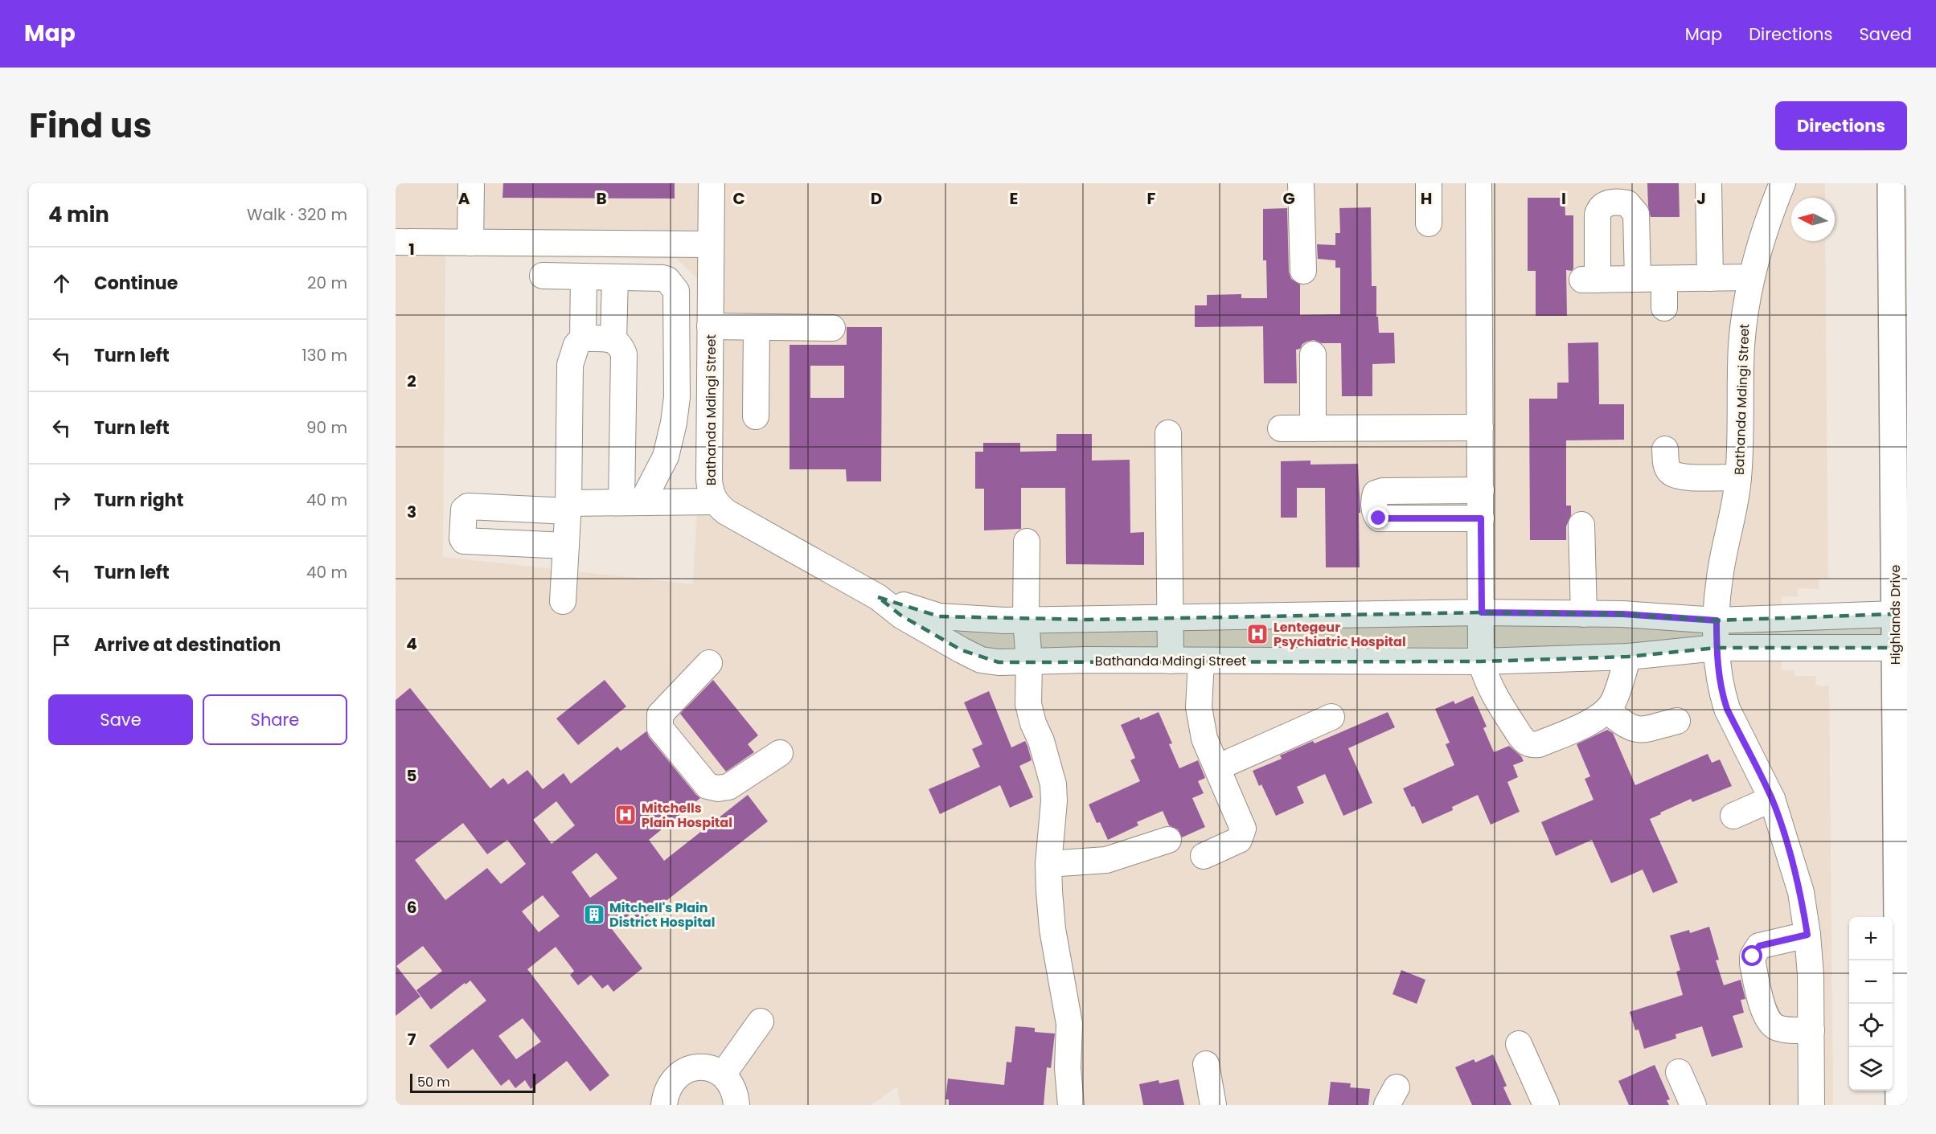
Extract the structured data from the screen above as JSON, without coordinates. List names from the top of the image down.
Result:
{
  "streets": {
    "main road": ["Highlands Drive"],
    "street": ["Bathanda Mdingi Street"]
  },
  "crossings": [
    ["Bathanda Mdingi Street", "Highlands Drive"]
  ],
  "places": {
    "hospital": ["Lentegeur Psychiatric Hospital", "Mitchells Plain Hospital"],
    "building": ["Mitchell's Plain District Hospital"]
  },
  "scale_bar": "50 m",
  "north": "left",
  "page": {
    "header": "Map",
    "nav": ["Map", "Directions", "Saved"],
    "title": "Find us",
    "buttons": [
      "Directions",
      ["Save", "Share"]
    ],
    "heading": ["4 min", "Walk · 320 m"],
    "list": [
      ["Continue", "20 m"],
      ["Turn left", "130 m"],
      ["Turn left", "90 m"],
      ["Turn right", "40 m"],
      ["Turn left", "40 m"],
      "Arrive at destination"
    ],
    "map_buttons": ["+", "−"],
    "scale": "50 m"
  },
  "grid": {
    "columns": [
      "A",
      "B",
      "C",
      "D",
      "E",
      "F",
      "G",
      "H",
      "I",
      "J"
    ],
    "rows": [
      "1",
      "2",
      "3",
      "4",
      "5",
      "6",
      "7"
    ]
  }
}
